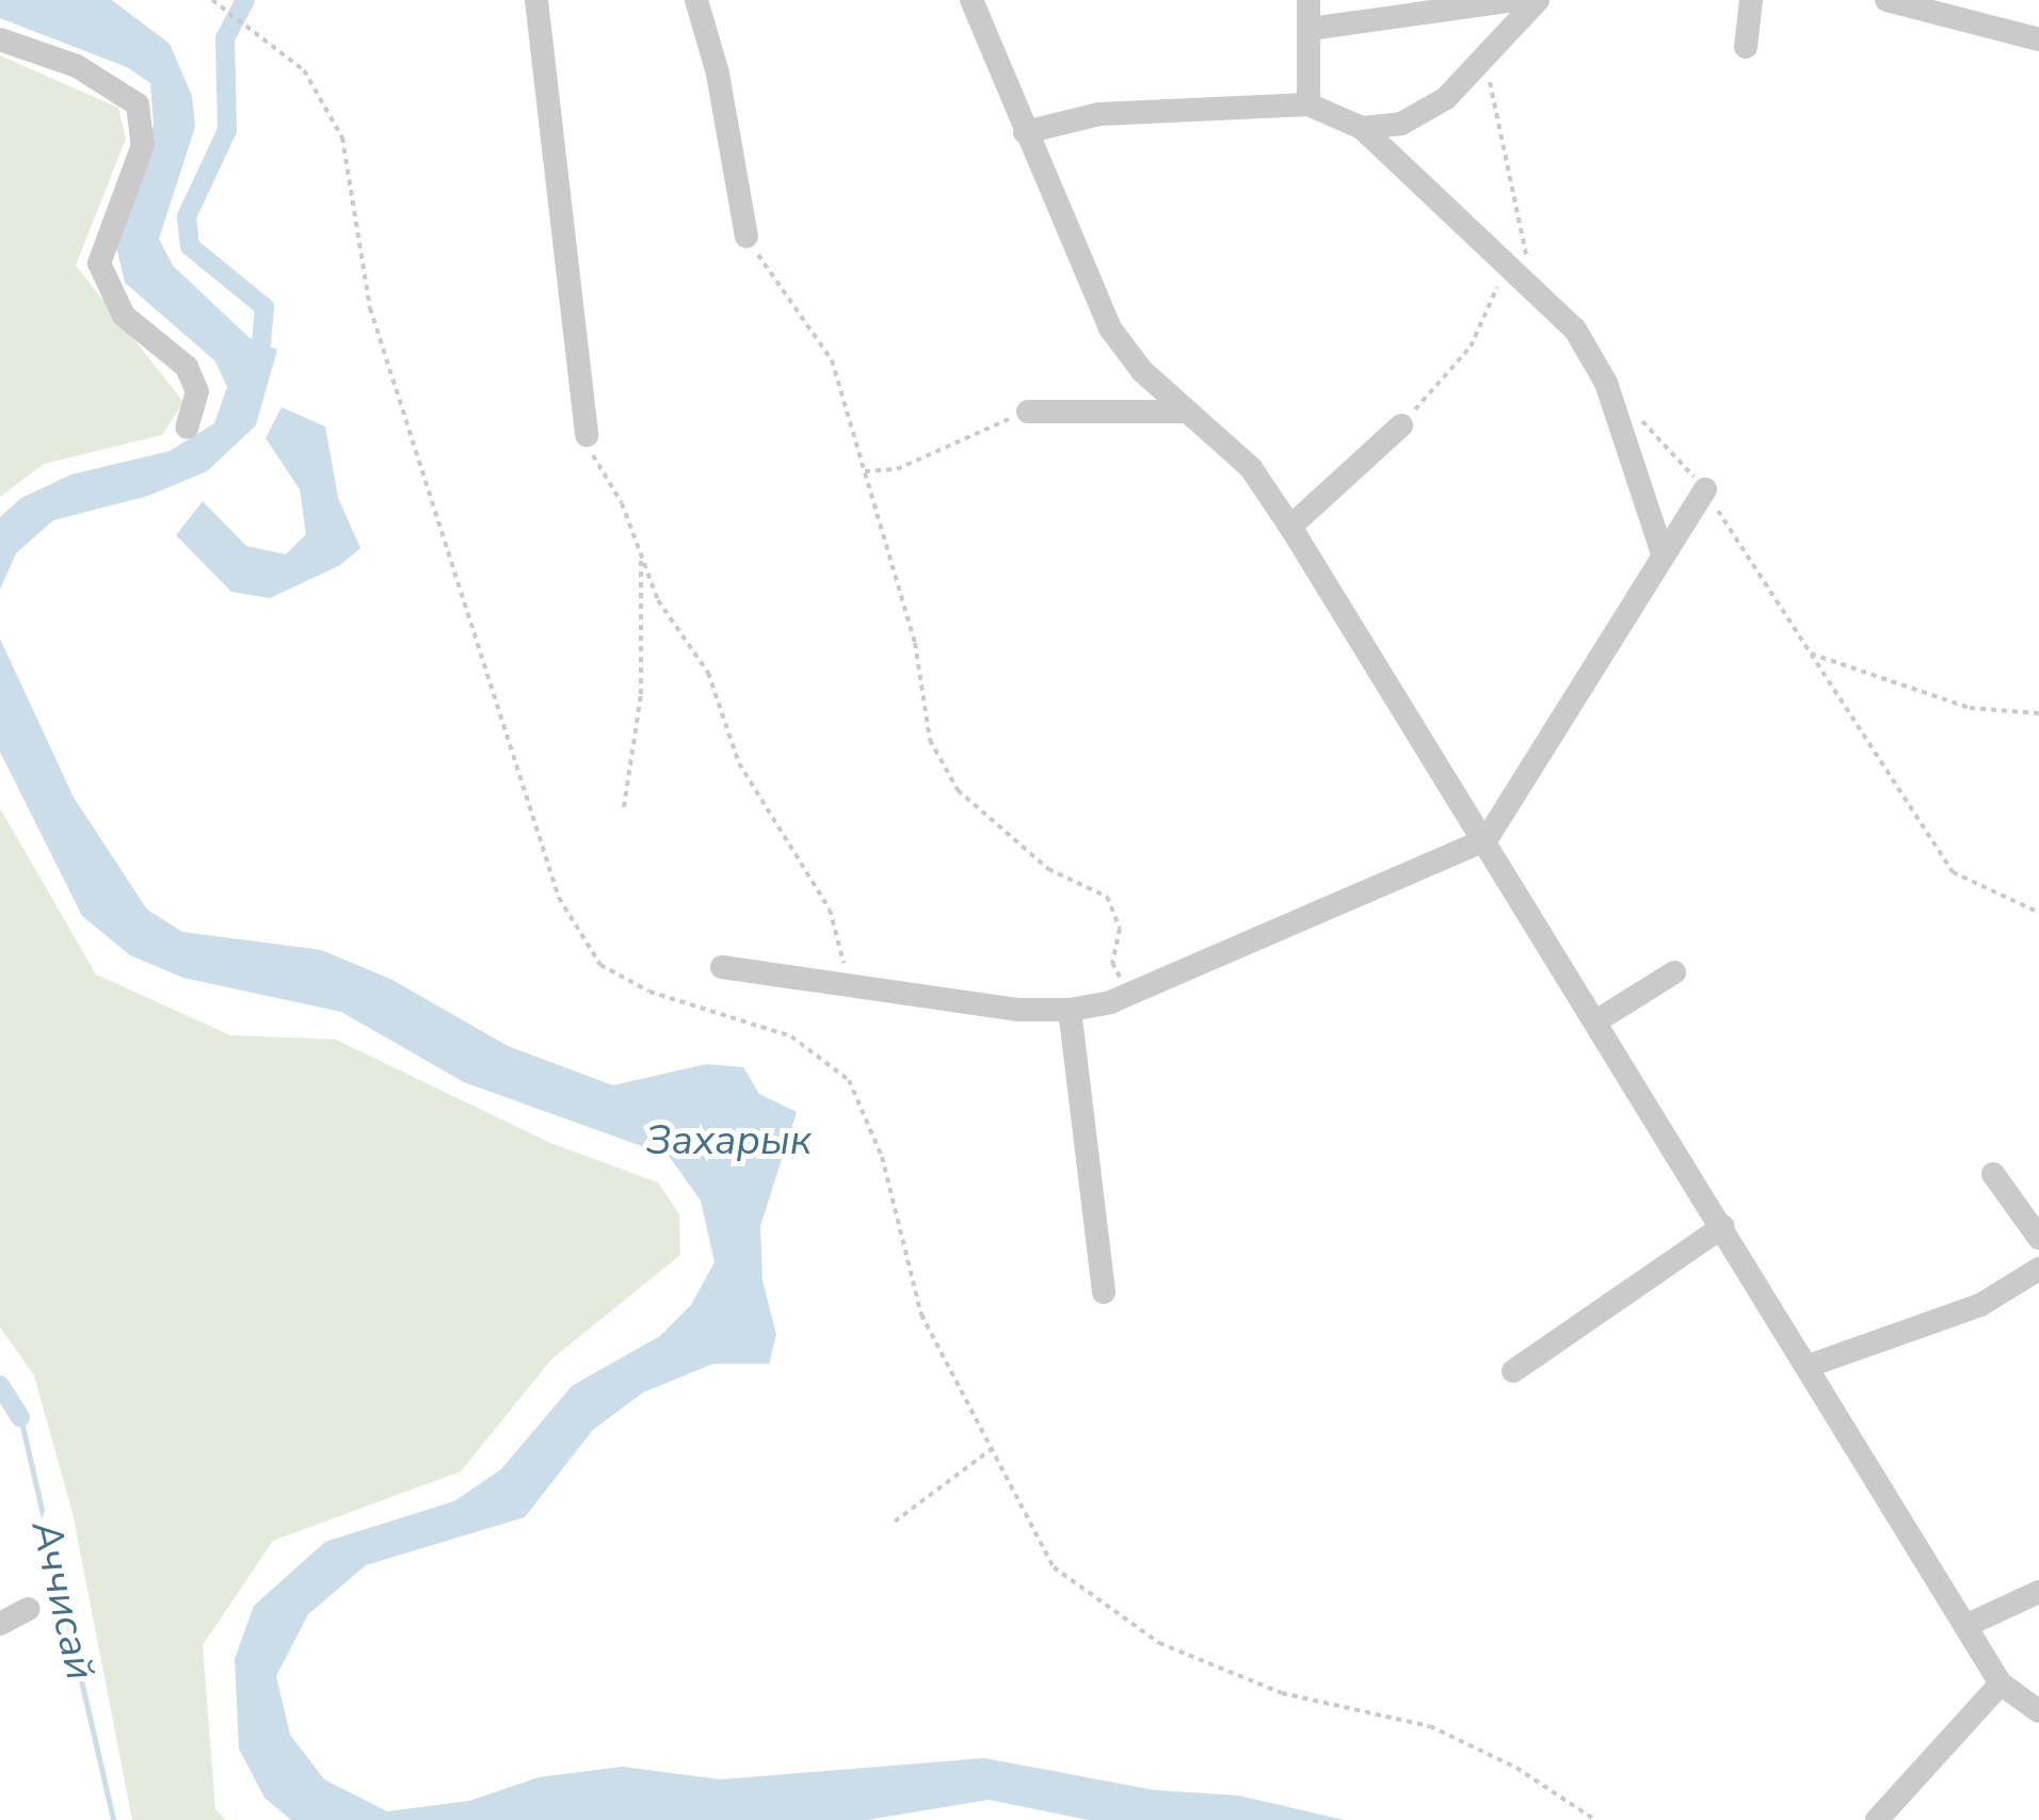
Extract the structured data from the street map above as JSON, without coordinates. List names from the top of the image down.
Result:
{
  "water": ["Захарык", "Аччисай"]
}
